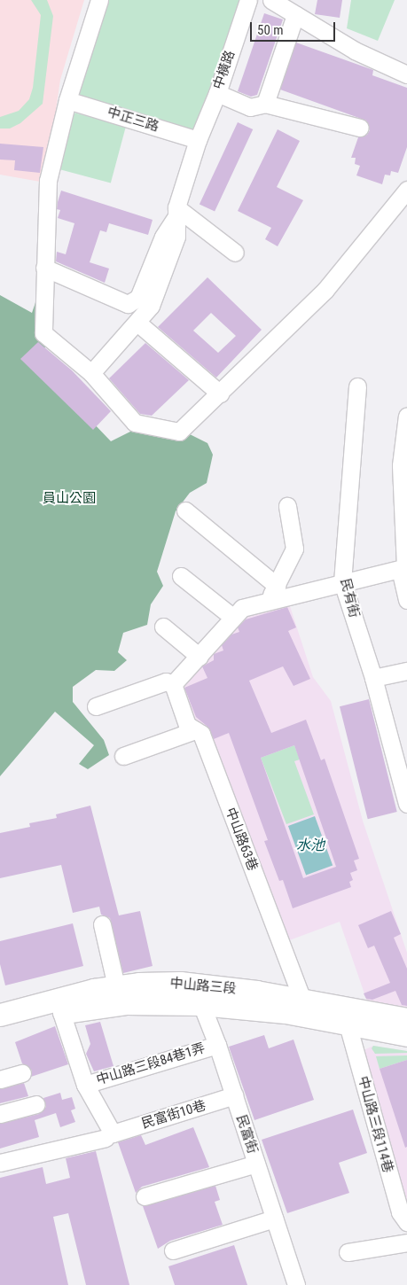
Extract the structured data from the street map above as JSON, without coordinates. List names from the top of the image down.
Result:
{
  "streets": {
    "main road": ["中山路三段"],
    "street": [
      "中橫路",
      "中正三路",
      "民有街",
      "中山路63巷",
      "中山路三段84巷1弄",
      "民富街10巷",
      "中山路三段114巷",
      "民富街"
    ]
  },
  "crossings": [
    ["中橫路", "中正三路"],
    ["中山路63巷", "中山路三段"],
    ["中山路三段", "中山路三段114巷"],
    ["中山路三段", "民富街"],
    ["中山路三段84巷1弄", "民富街"],
    ["民富街10巷", "民富街"]
  ],
  "water": ["水池"],
  "parks": ["員山公園"],
  "scale_bar": "50 m"
}
